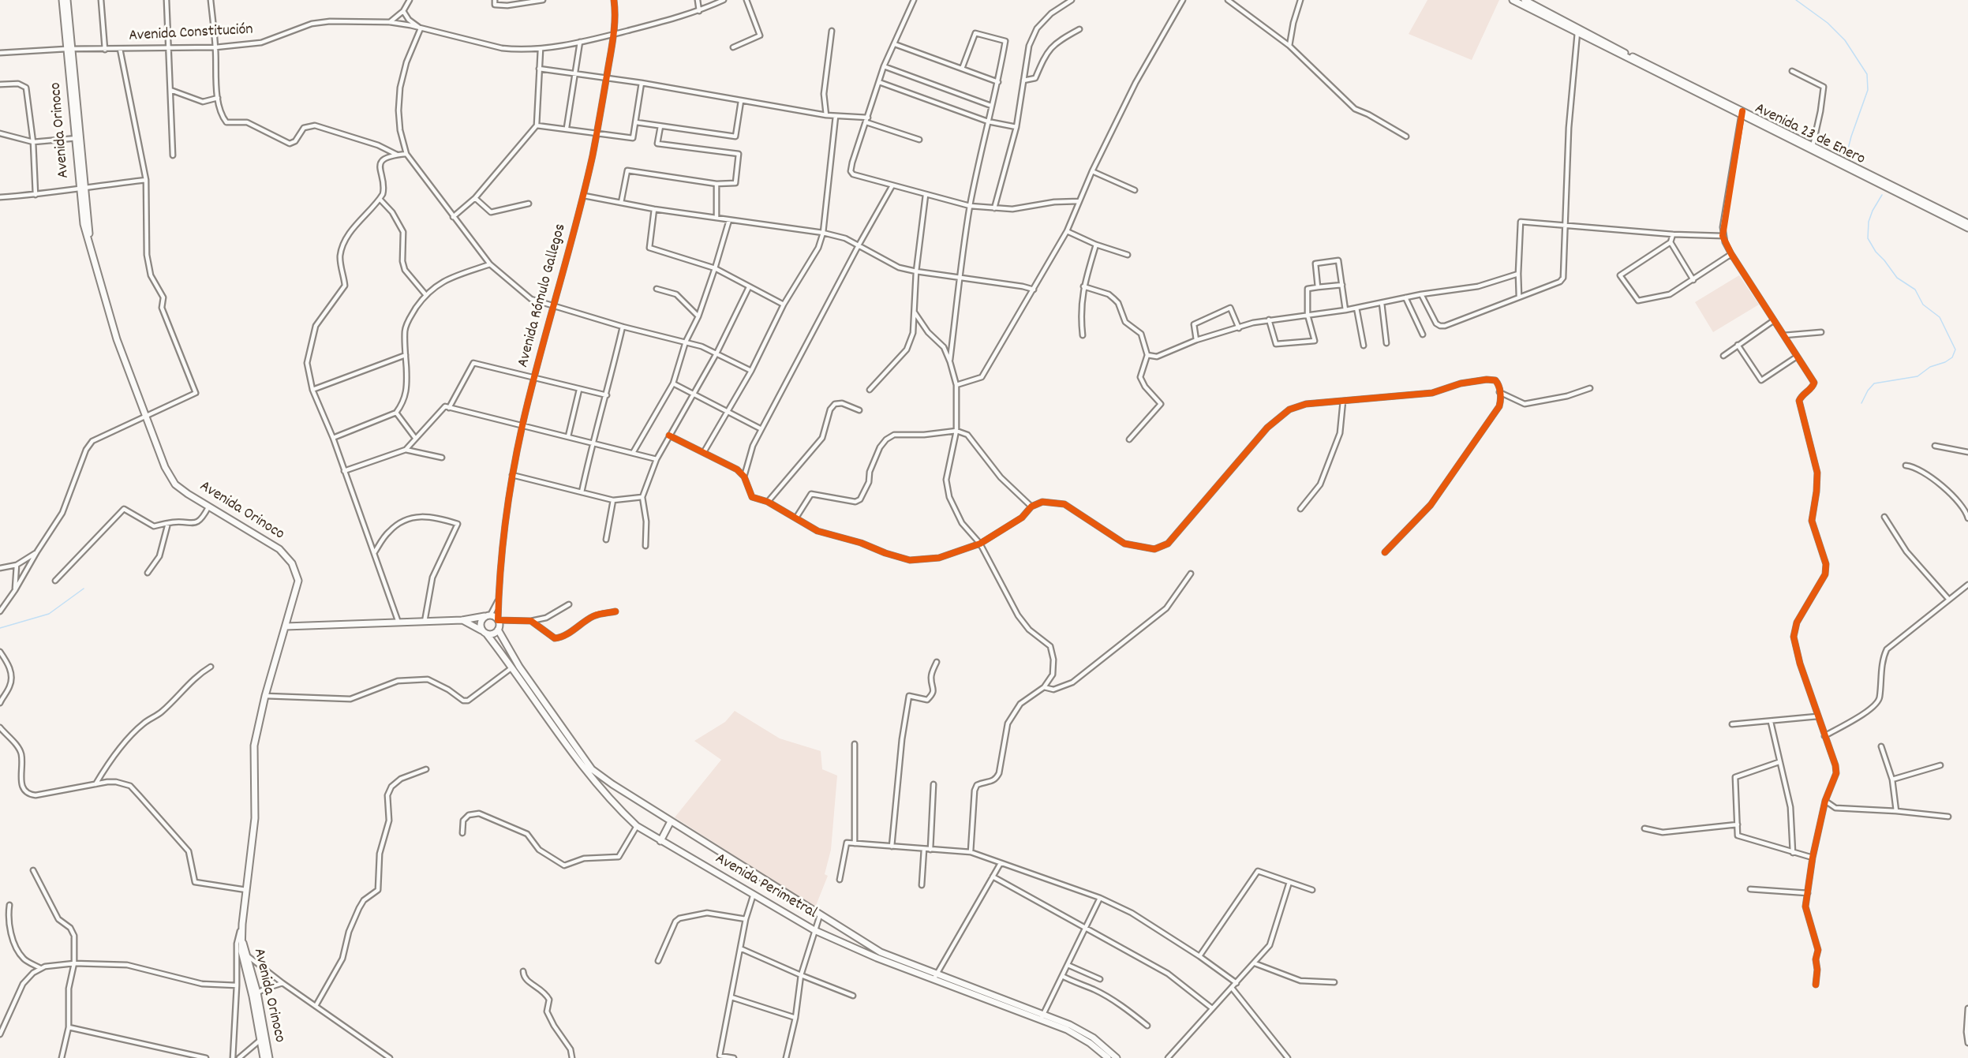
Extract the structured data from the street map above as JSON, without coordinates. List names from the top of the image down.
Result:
{
  "streets": {
    "main road": ["Avenida Orinoco", "Avenida 23 de Enero", "Avenida Perimetral"],
    "street": ["Avenida Constitución", "Avenida Rómulo Gallegos"]
  },
  "crossings": [
    ["Avenida Constitución", "Avenida Orinoco"],
    ["Avenida Constitución", "Avenida Rómulo Gallegos"],
    ["Avenida Rómulo Gallegos", "Avenida Perimetral"]
  ]
}
